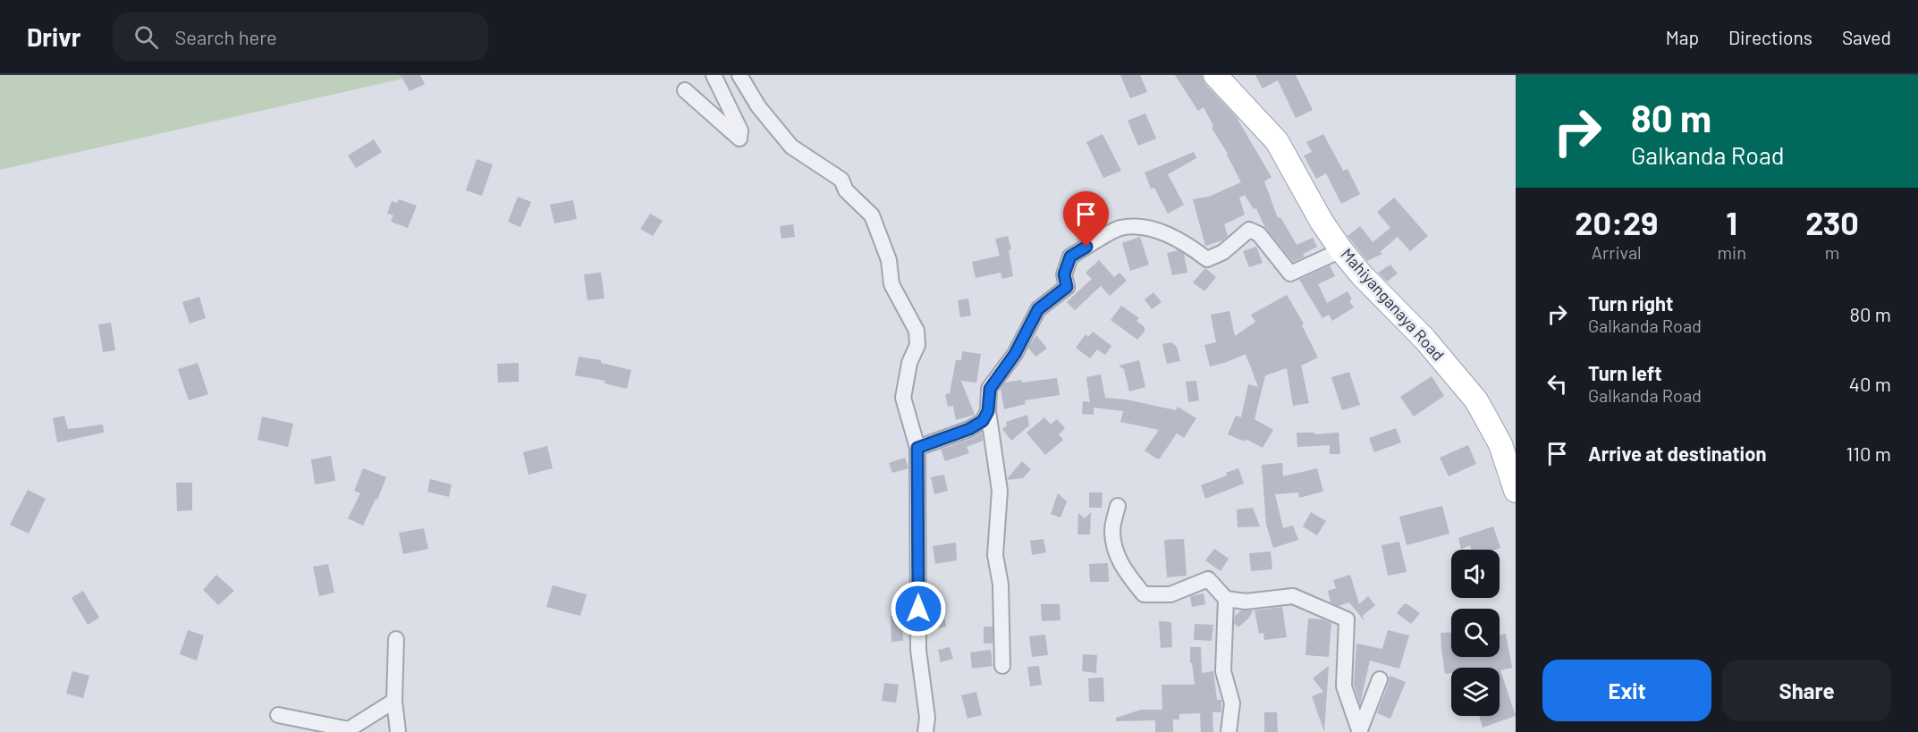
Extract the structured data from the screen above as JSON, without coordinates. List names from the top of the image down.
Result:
{
  "streets": {
    "main road": ["Mahiyanganaya Road"]
  },
  "page": {
    "header": "Drivr",
    "search": "Search here",
    "nav": ["Map", "Directions", "Saved"],
    "turn": ["80 m", "Galkanda Road"],
    "eta": [
      "20:29",
      "Arrival",
      "1",
      "min",
      "230",
      "m"
    ],
    "list": [
      {
        "name": "Turn right",
        "note": "Galkanda Road",
        "value": "80 m"
      },
      {
        "name": "Turn left",
        "note": "Galkanda Road",
        "value": "40 m"
      },
      {
        "name": "Arrive at destination",
        "value": "110 m"
      }
    ],
    "buttons": ["Exit", "Share"]
  }
}
